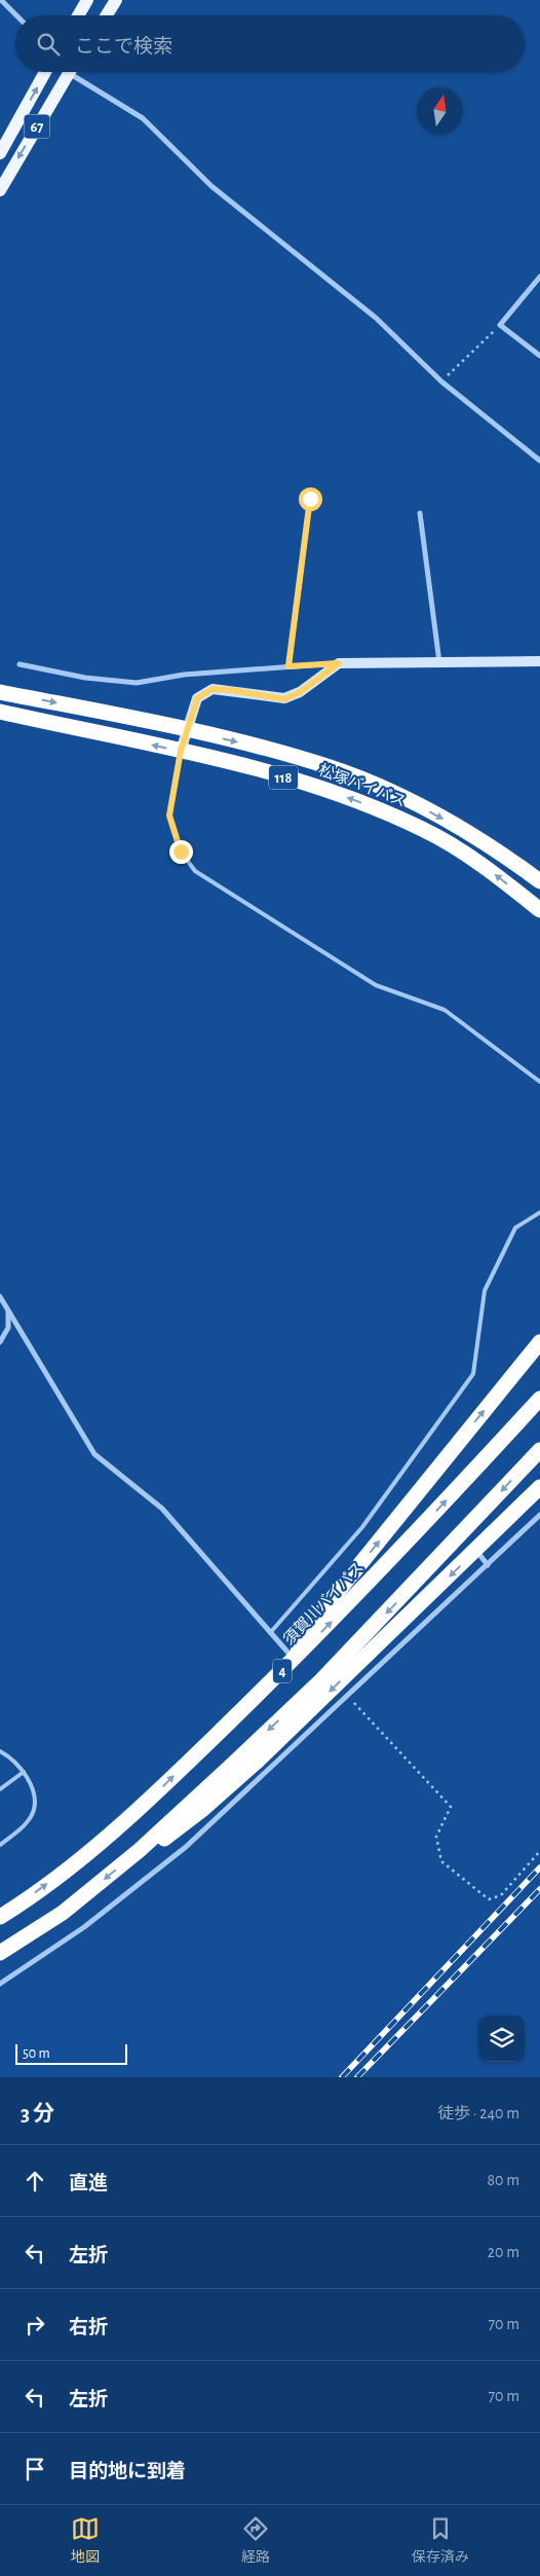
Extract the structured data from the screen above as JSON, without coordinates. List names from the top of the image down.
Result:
{
  "streets": {
    "highway": [
      "118",
      "松塚バイパス",
      "須賀川バイパス",
      "4"
    ],
    "main road": ["67"]
  },
  "scale_bar": "50 m",
  "north": "top",
  "page": {
    "search": "ここで検索",
    "scale": "50 m",
    "heading": ["3 分", "徒歩 · 240 m"],
    "list": [
      ["直進", "80 m"],
      ["左折", "20 m"],
      ["右折", "70 m"],
      ["左折", "70 m"],
      "目的地に到着"
    ],
    "nav": ["地図", "経路", "保存済み"]
  }
}
